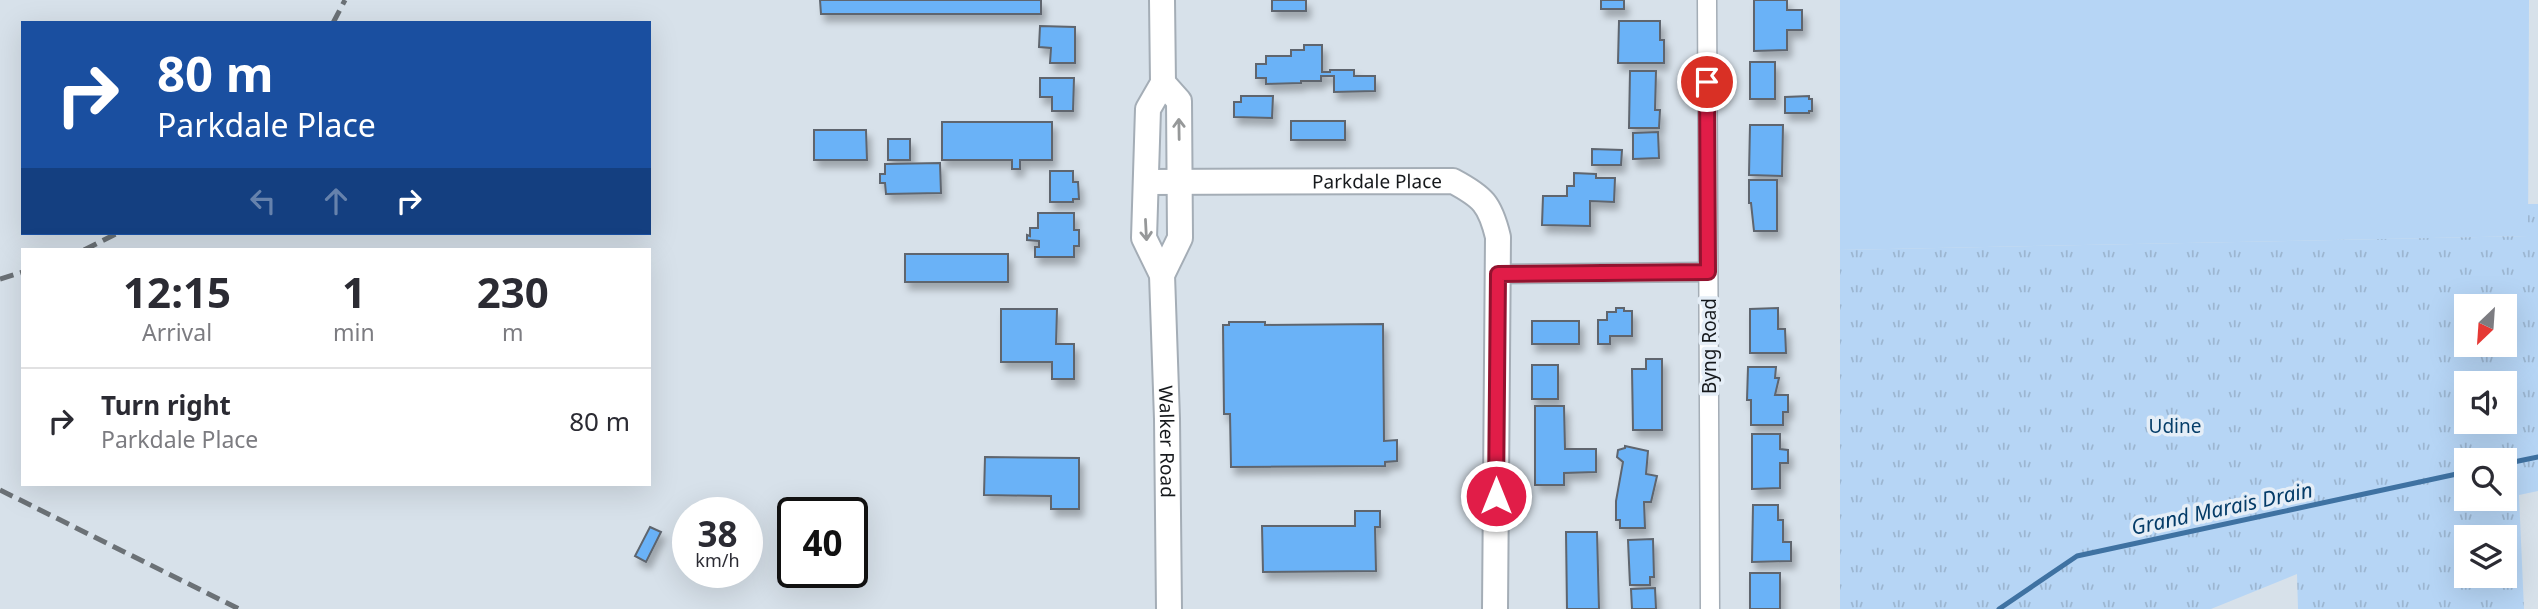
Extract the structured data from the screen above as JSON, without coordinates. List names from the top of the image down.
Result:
{
  "streets": {
    "main road": ["Parkdale Place", "Walker Road"],
    "street": ["Byng Road"]
  },
  "crossings": [
    ["Parkdale Place", "Walker Road"]
  ],
  "water": ["Grand Marais Drain"],
  "parks": ["Udine"],
  "north": "bottom left",
  "page": {
    "turn": ["80 m", "Parkdale Place"],
    "eta": [
      "12:15",
      "Arrival",
      "1",
      "min",
      "230",
      "m"
    ],
    "list": [
      {
        "name": "Turn right",
        "note": "Parkdale Place",
        "value": "80 m"
      }
    ],
    "speed": "38 km/h",
    "limit": "40"
  }
}
